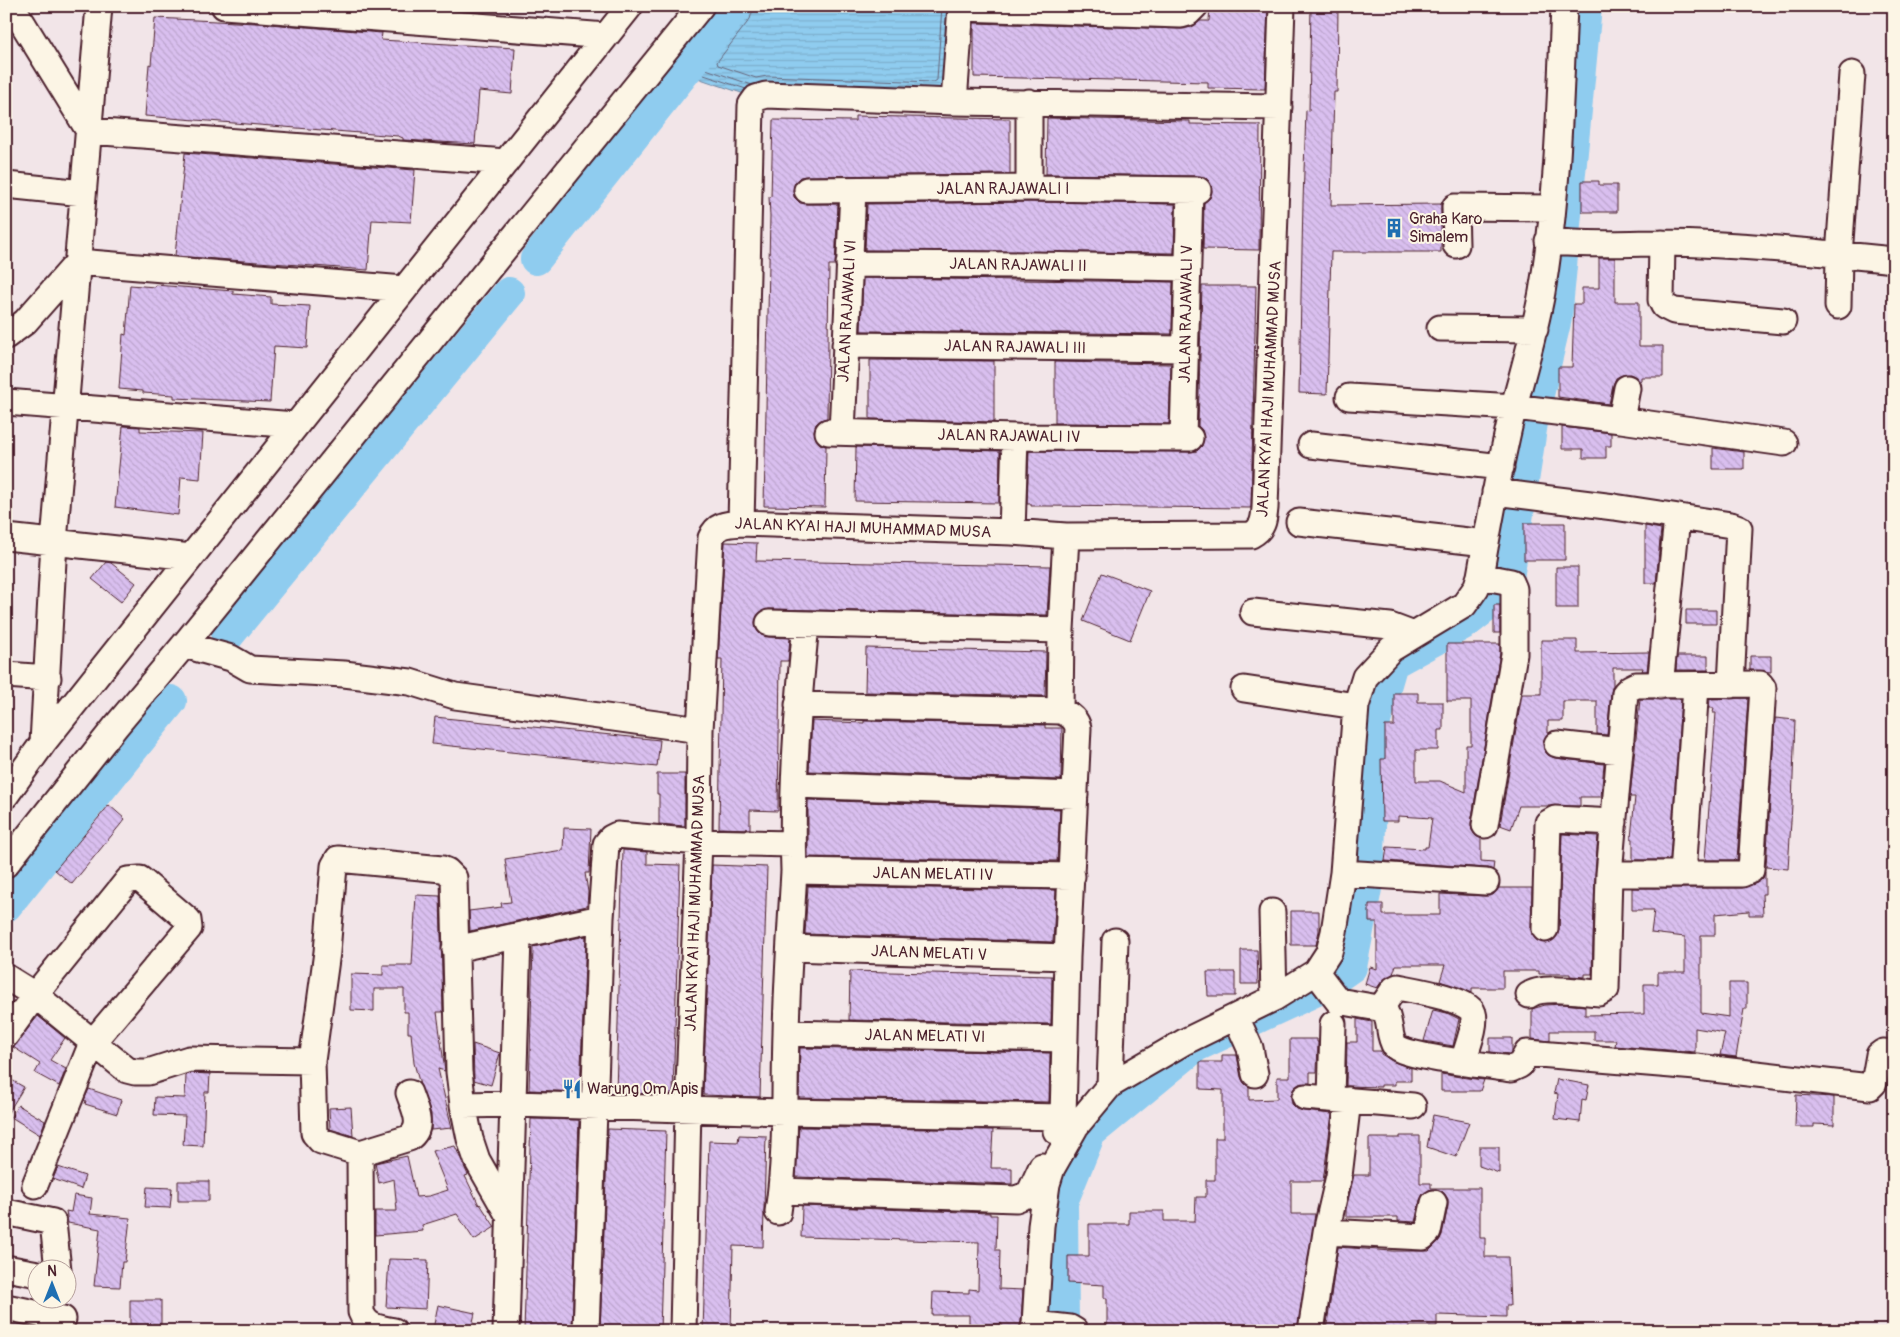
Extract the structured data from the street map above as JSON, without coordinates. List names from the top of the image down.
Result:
{
  "streets": {
    "street": [
      "JALAN RAJAWALI I",
      "JALAN RAJAWALI II",
      "JALAN RAJAWALI VI",
      "JALAN RAJAWALI V",
      "JALAN RAJAWALI III",
      "JALAN KYAI HAJI MUHAMMAD MUSA",
      "JALAN RAJAWALI IV",
      "JALAN MELATI IV",
      "JALAN MELATI V",
      "JALAN MELATI VI"
    ]
  },
  "crossings": [
    ["JALAN RAJAWALI I", "JALAN RAJAWALI VI"],
    ["JALAN RAJAWALI I", "JALAN RAJAWALI V"],
    ["JALAN RAJAWALI II", "JALAN RAJAWALI VI"],
    ["JALAN RAJAWALI II", "JALAN RAJAWALI V"],
    ["JALAN RAJAWALI VI", "JALAN RAJAWALI III"],
    ["JALAN RAJAWALI VI", "JALAN RAJAWALI IV"],
    ["JALAN RAJAWALI V", "JALAN RAJAWALI III"],
    ["JALAN RAJAWALI V", "JALAN RAJAWALI IV"]
  ],
  "places": {
    "building": ["Graha Karo Simalem"],
    "restaurant": ["Warung Om Apis"]
  },
  "north": "top"
}
